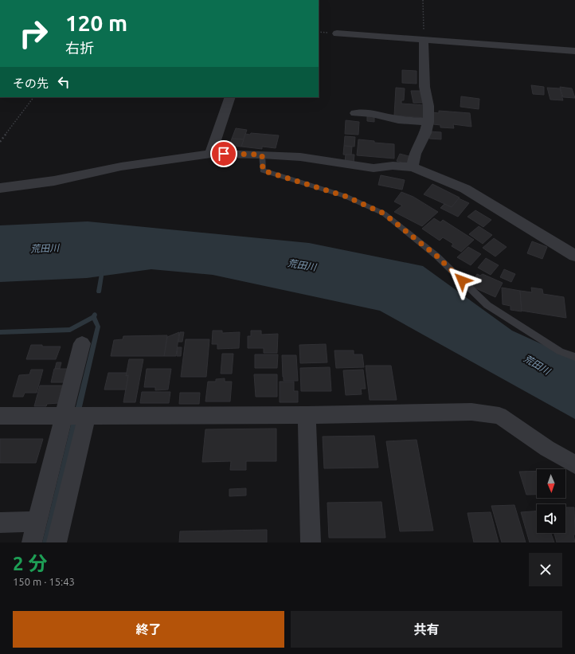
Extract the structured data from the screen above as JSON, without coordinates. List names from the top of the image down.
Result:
{
  "water": ["荒田川"],
  "north": "bottom",
  "page": {
    "turn": ["120 m", "右折"],
    "then": "その先",
    "heading": ["2 分", "150 m · 15:43"],
    "buttons": ["終了", "共有"]
  }
}
